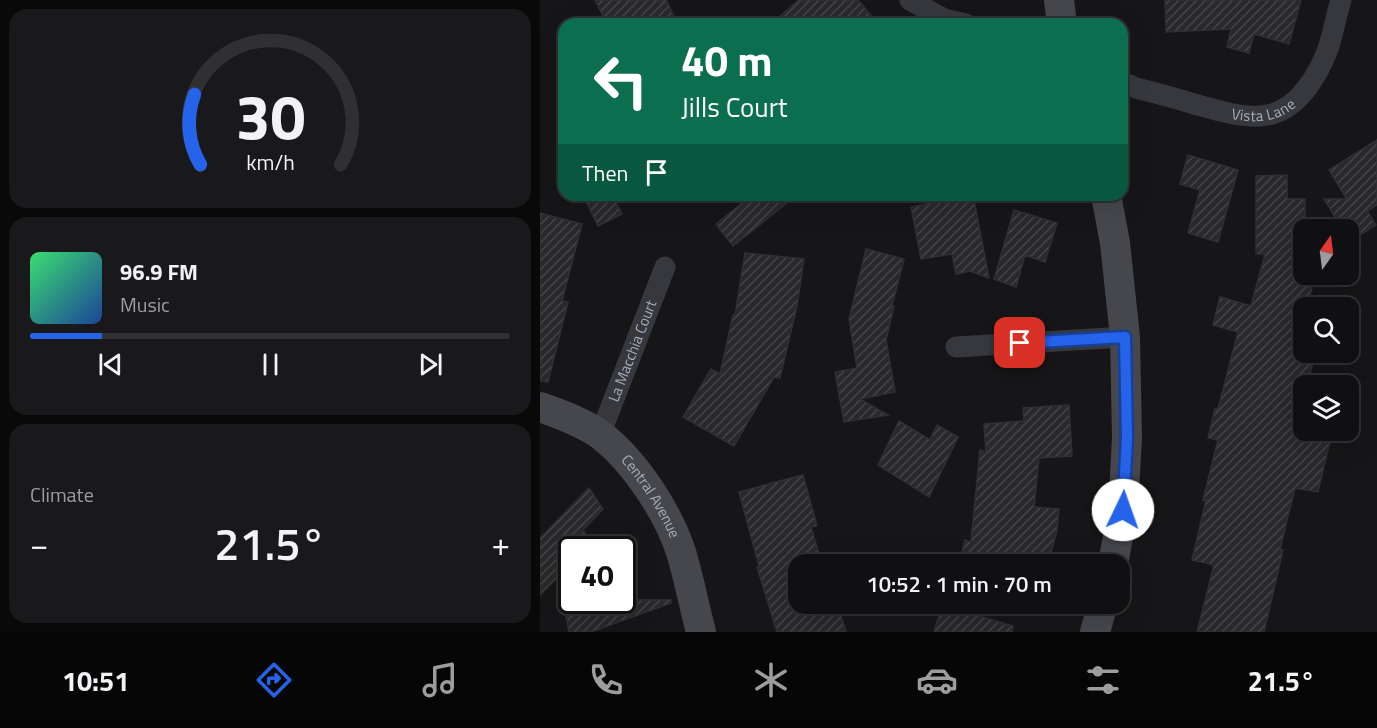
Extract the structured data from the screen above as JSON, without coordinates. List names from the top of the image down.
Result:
{
  "streets": {
    "street": ["Vista Lane", "La Macchia Court", "Central Avenue"]
  },
  "crossings": [
    ["La Macchia Court", "Central Avenue"]
  ],
  "north": "top",
  "page": {
    "turn": ["40 m", "Jills Court"],
    "then": "Then",
    "song": ["96.9 FM", "Music"],
    "tile": "Climate",
    "heat": ["−", "21.5°", "+"],
    "limit": "40",
    "trip": "10:52 · 1 min · 70 m",
    "tabs": ["10:51", "21.5°"],
    "gauge": ["30", "km/h"]
  }
}
